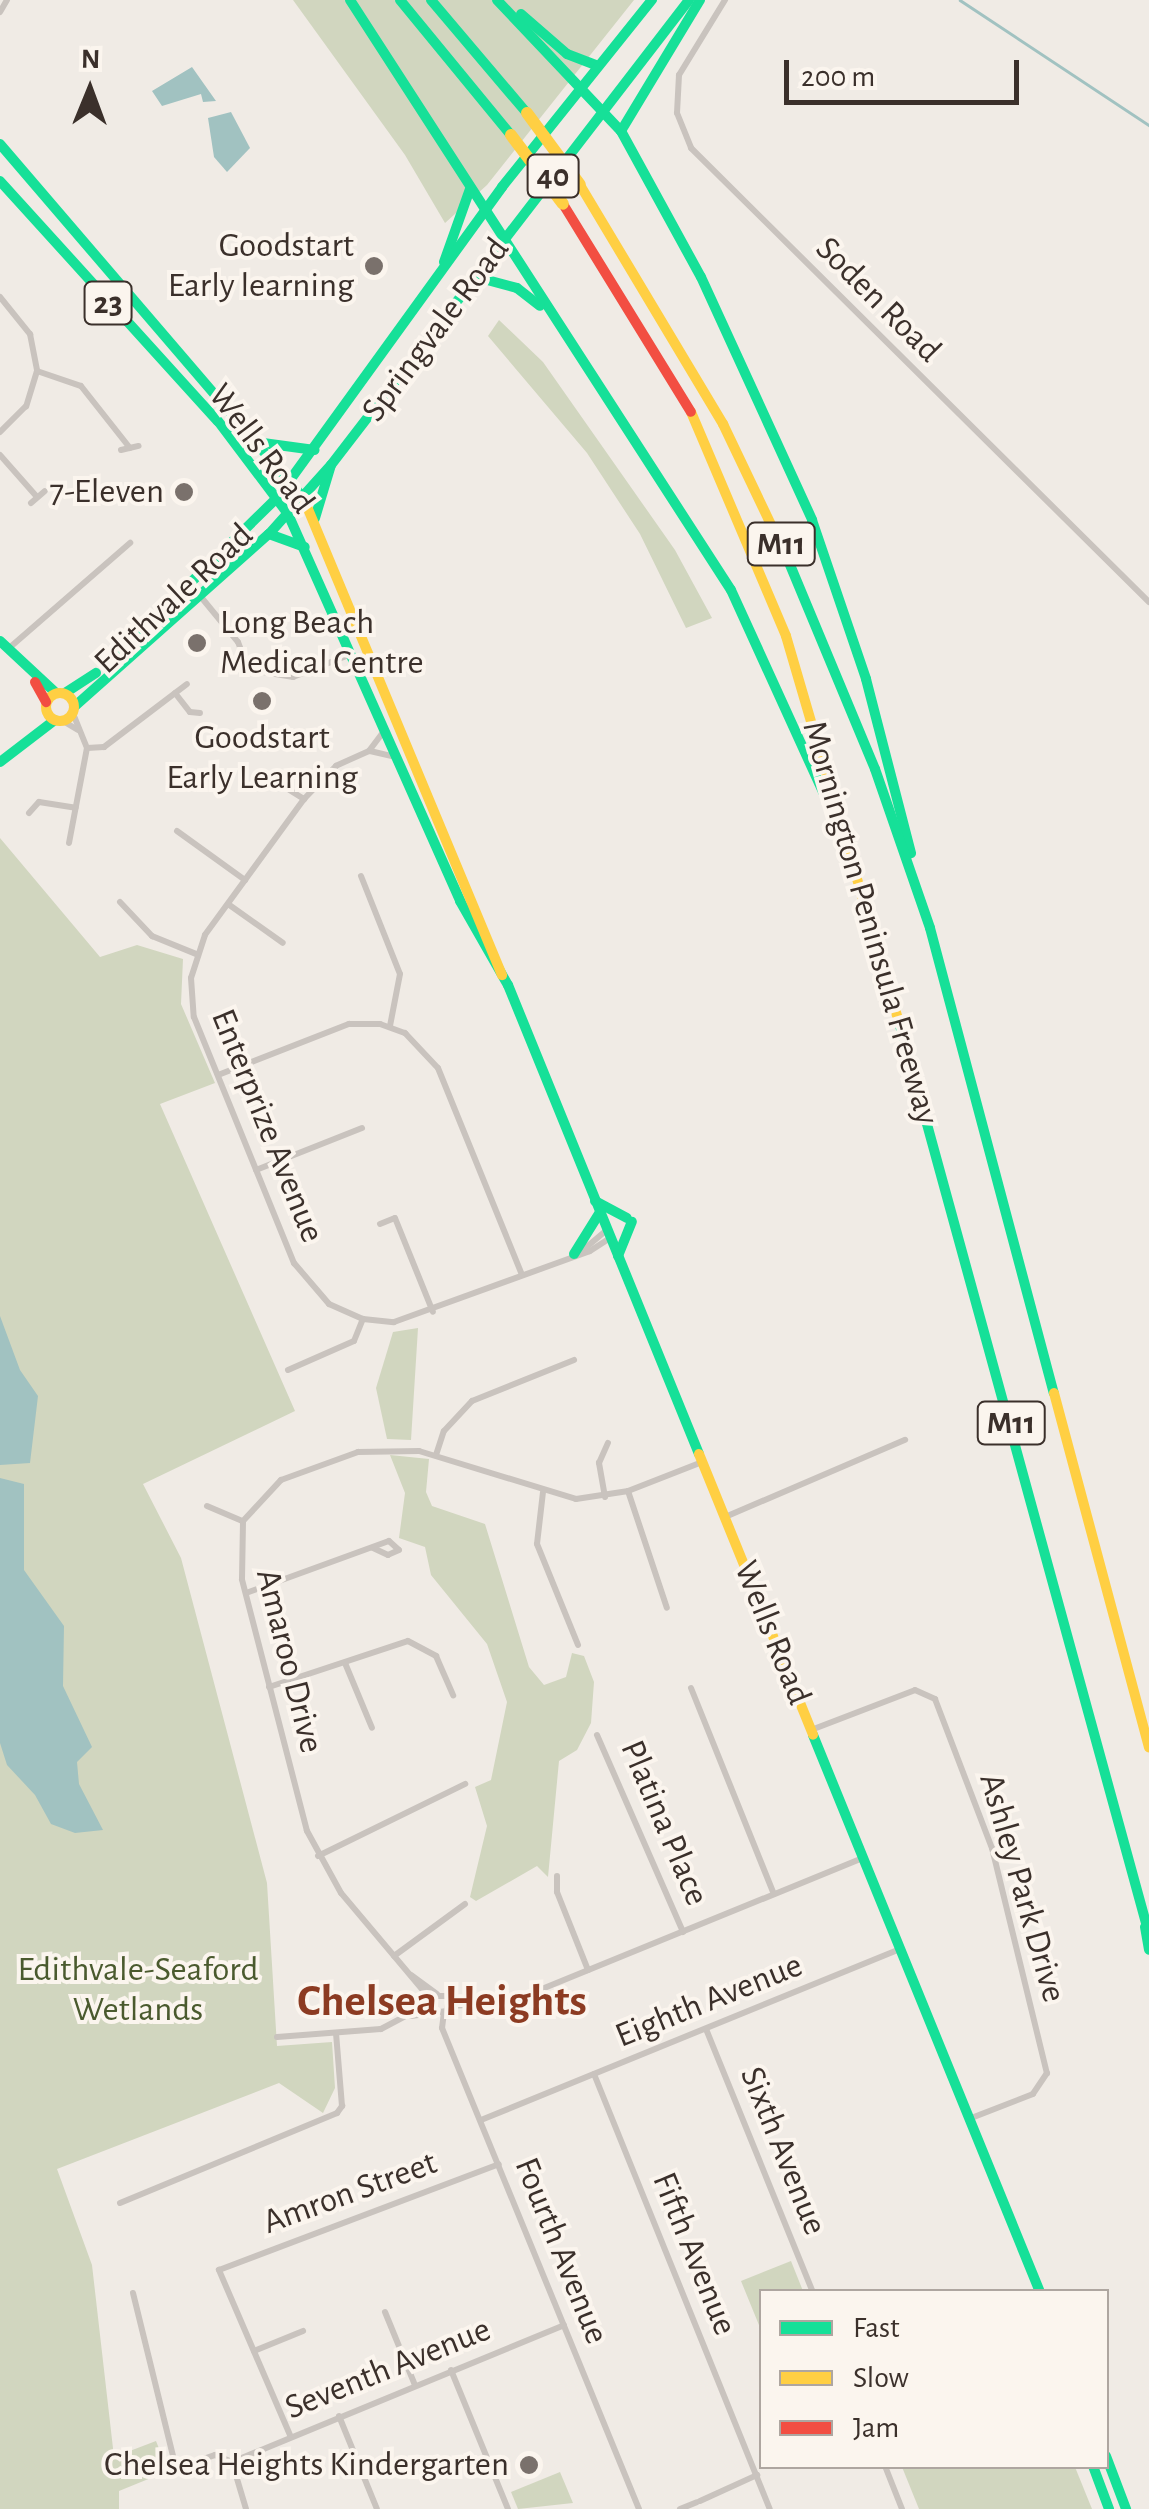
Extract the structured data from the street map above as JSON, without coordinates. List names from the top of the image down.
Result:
{
  "streets": {
    "main road": [
      "40",
      "23",
      "Springvale Road",
      "Wells Road",
      "M11",
      "Edithvale Road",
      "Mornington Peninsula Freeway"
    ],
    "street": [
      "Soden Road",
      "Enterprize Avenue",
      "Amaroo Drive",
      "Platina Place",
      "Ashley Park Drive",
      "Eighth Avenue",
      "Sixth Avenue",
      "Amron Street",
      "Fourth Avenue",
      "Fifth Avenue",
      "Seventh Avenue"
    ]
  },
  "crossings": [
    ["Springvale Road", "Wells Road"],
    ["Springvale Road", "Edithvale Road"],
    ["Wells Road", "Edithvale Road"],
    ["Wells Road", "Ashley Park Drive"],
    ["Wells Road", "Eighth Avenue"],
    ["Eighth Avenue", "Sixth Avenue"],
    ["Eighth Avenue", "Fourth Avenue"],
    ["Eighth Avenue", "Fifth Avenue"],
    ["Amron Street", "Fourth Avenue"],
    ["Fourth Avenue", "Seventh Avenue"]
  ],
  "districts": ["Chelsea Heights"],
  "parks": ["Edithvale-Seaford Wetlands"],
  "places": [
    "Goodstart Early learning",
    "7-Eleven",
    "Long Beach Medical Centre",
    "Goodstart Early Learning",
    "Chelsea Heights Kindergarten"
  ],
  "legend": ["Fast", "Slow", "Jam"],
  "scale_bar": "200 m",
  "north": "top"
}
